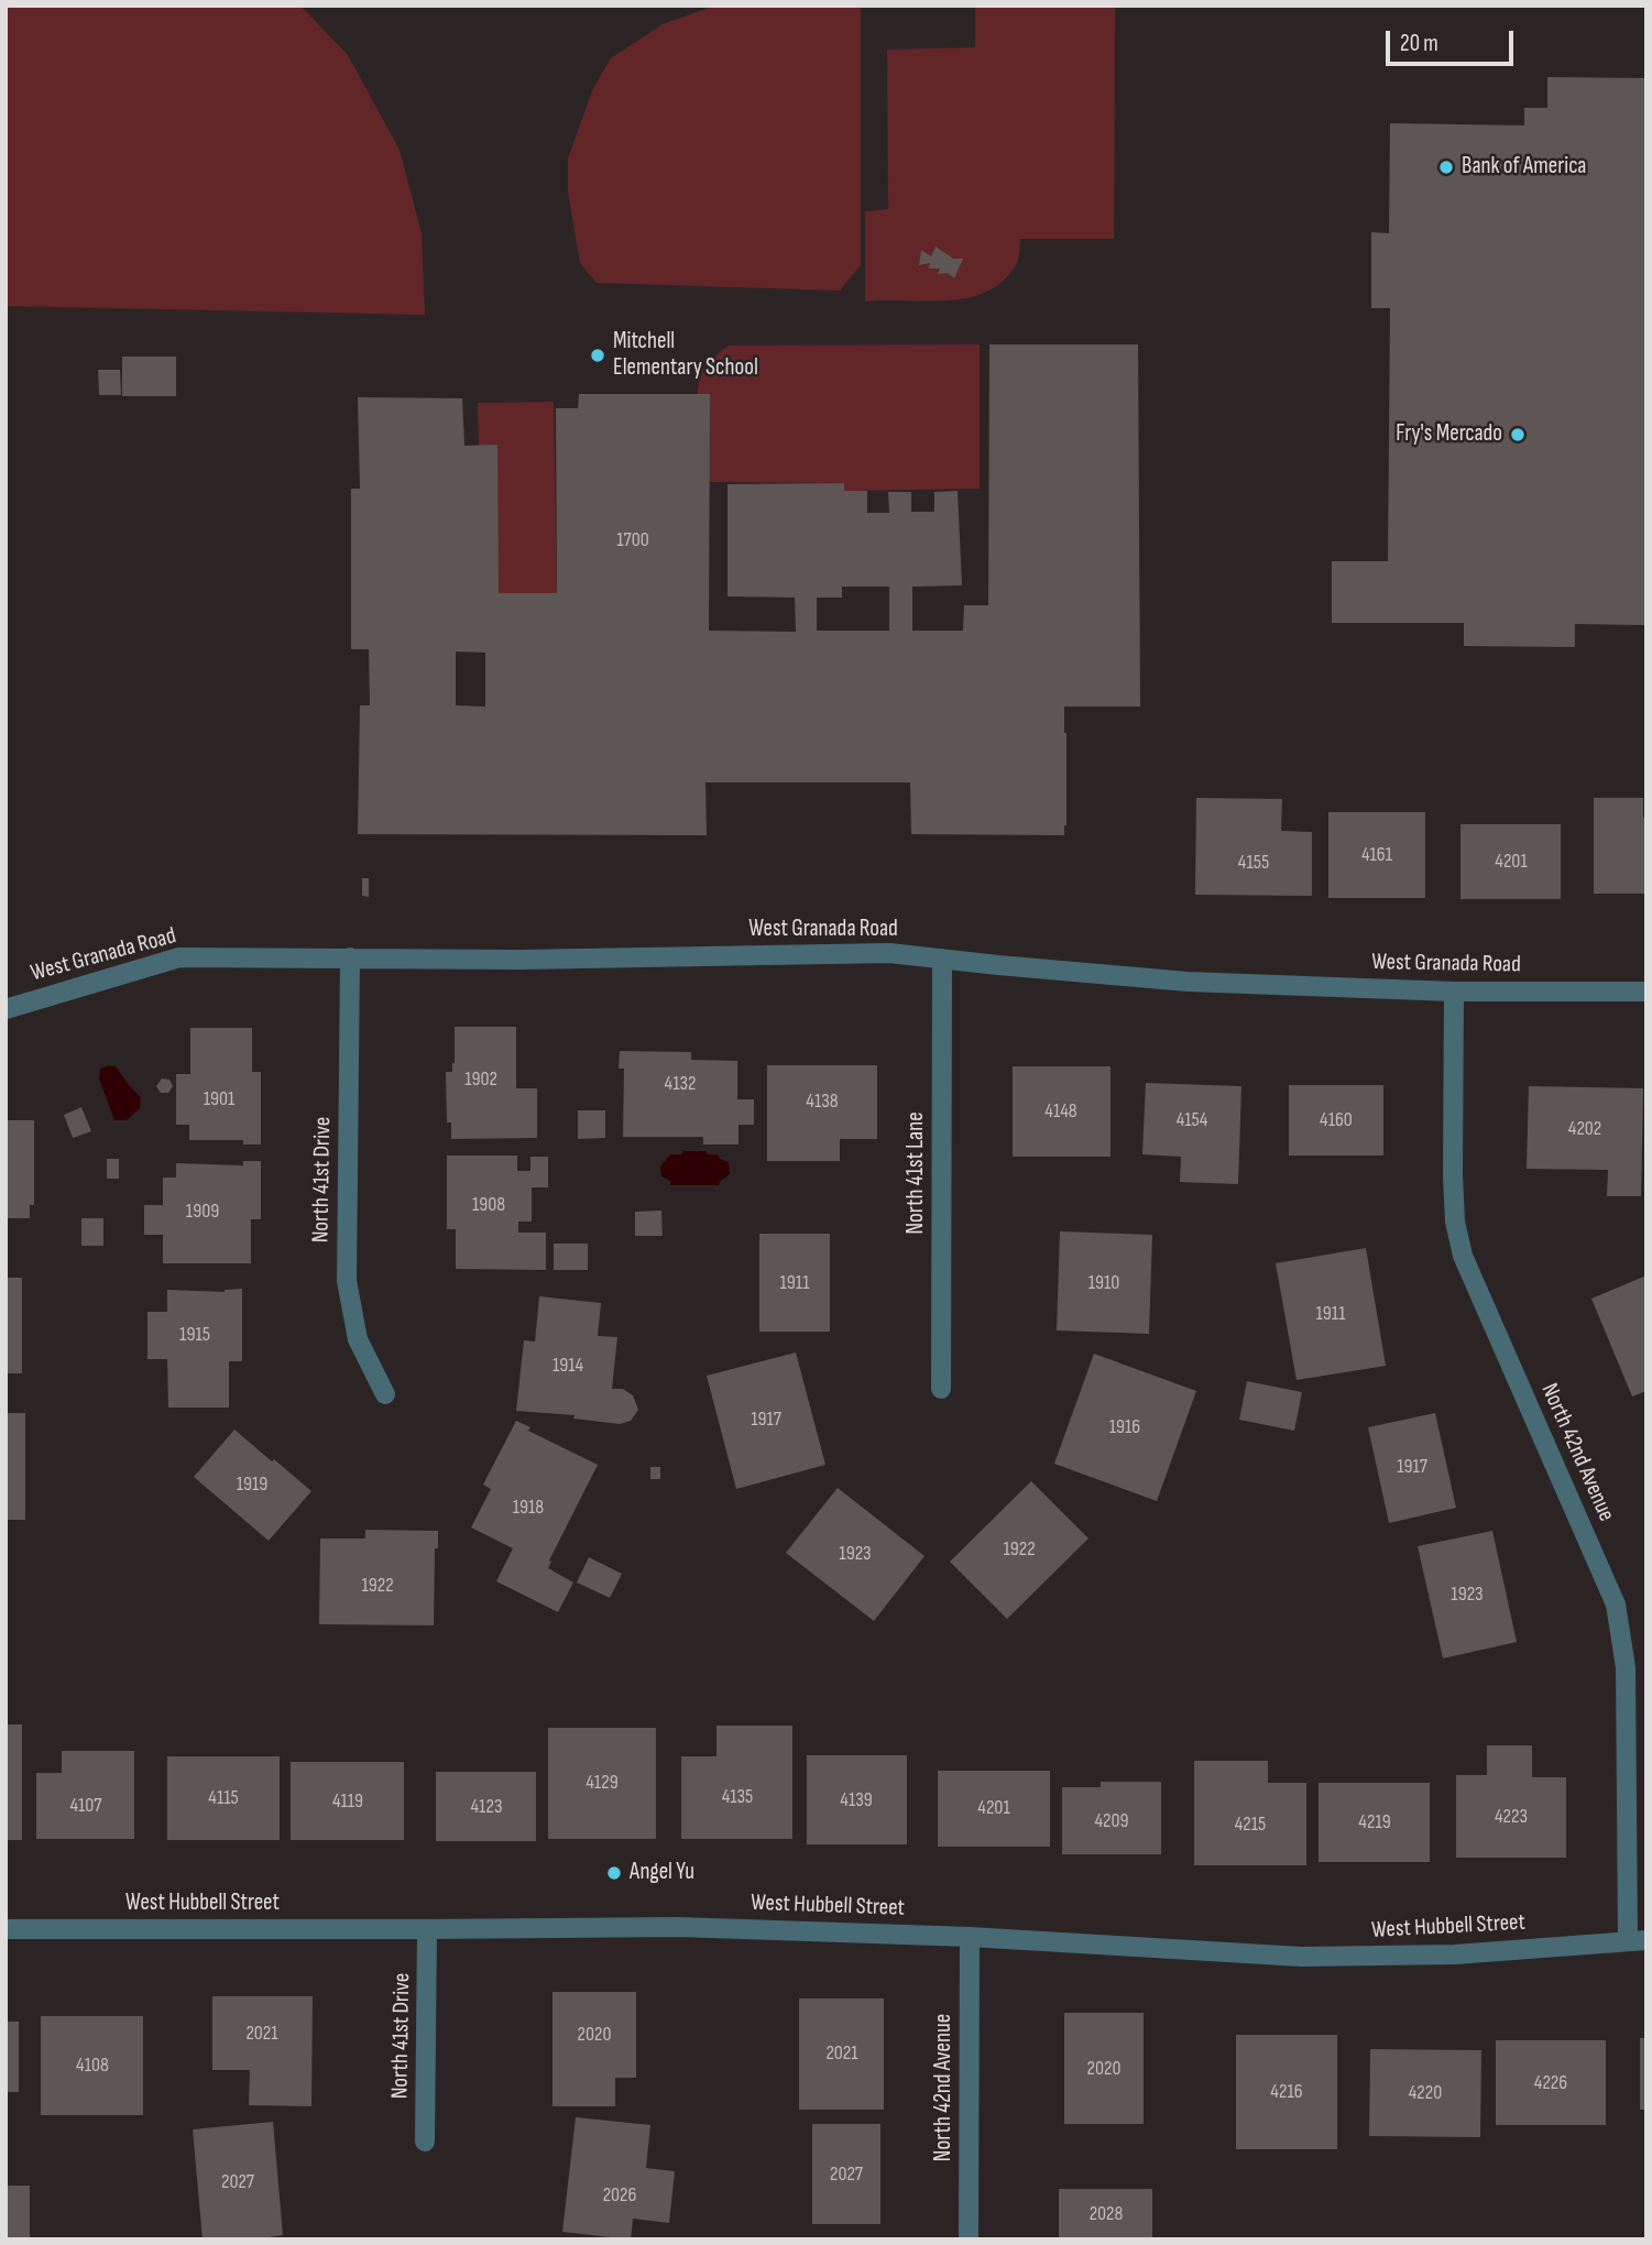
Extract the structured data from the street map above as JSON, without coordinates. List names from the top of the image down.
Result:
{
  "streets": {
    "street": [
      "West Granada Road",
      "North 41st Lane",
      "North 41st Drive",
      "North 42nd Avenue",
      "West Hubbell Street"
    ]
  },
  "crossings": [
    ["West Granada Road", "North 41st Lane"],
    ["West Granada Road", "North 41st Drive"],
    ["West Granada Road", "North 42nd Avenue"],
    ["North 41st Drive", "West Hubbell Street"],
    ["North 42nd Avenue", "West Hubbell Street"]
  ],
  "places": [
    "Bank of America",
    "Mitchell Elementary School",
    "Fry's Mercado",
    "Angel Yu"
  ],
  "house_numbers": [
    "1700",
    "4161",
    "4201",
    "4155",
    "1902",
    "4132",
    "1901",
    "4138",
    "4148",
    "4154",
    "4160",
    "4202",
    "1908",
    "1909",
    "1911",
    "1910",
    "1911",
    "1915",
    "1914",
    "1917",
    "1916",
    "1917",
    "1919",
    "1918",
    "1922",
    "1923",
    "1922",
    "1923",
    "4129",
    "4135",
    "4115",
    "4139",
    "4119",
    "4107",
    "4123",
    "4201",
    "4223",
    "4209",
    "4219",
    "4215",
    "2021",
    "2020",
    "2021",
    "4108",
    "2020",
    "4226",
    "4216",
    "4220",
    "2027",
    "2027",
    "2026",
    "2028"
  ],
  "scale_bar": "20 m"
}
